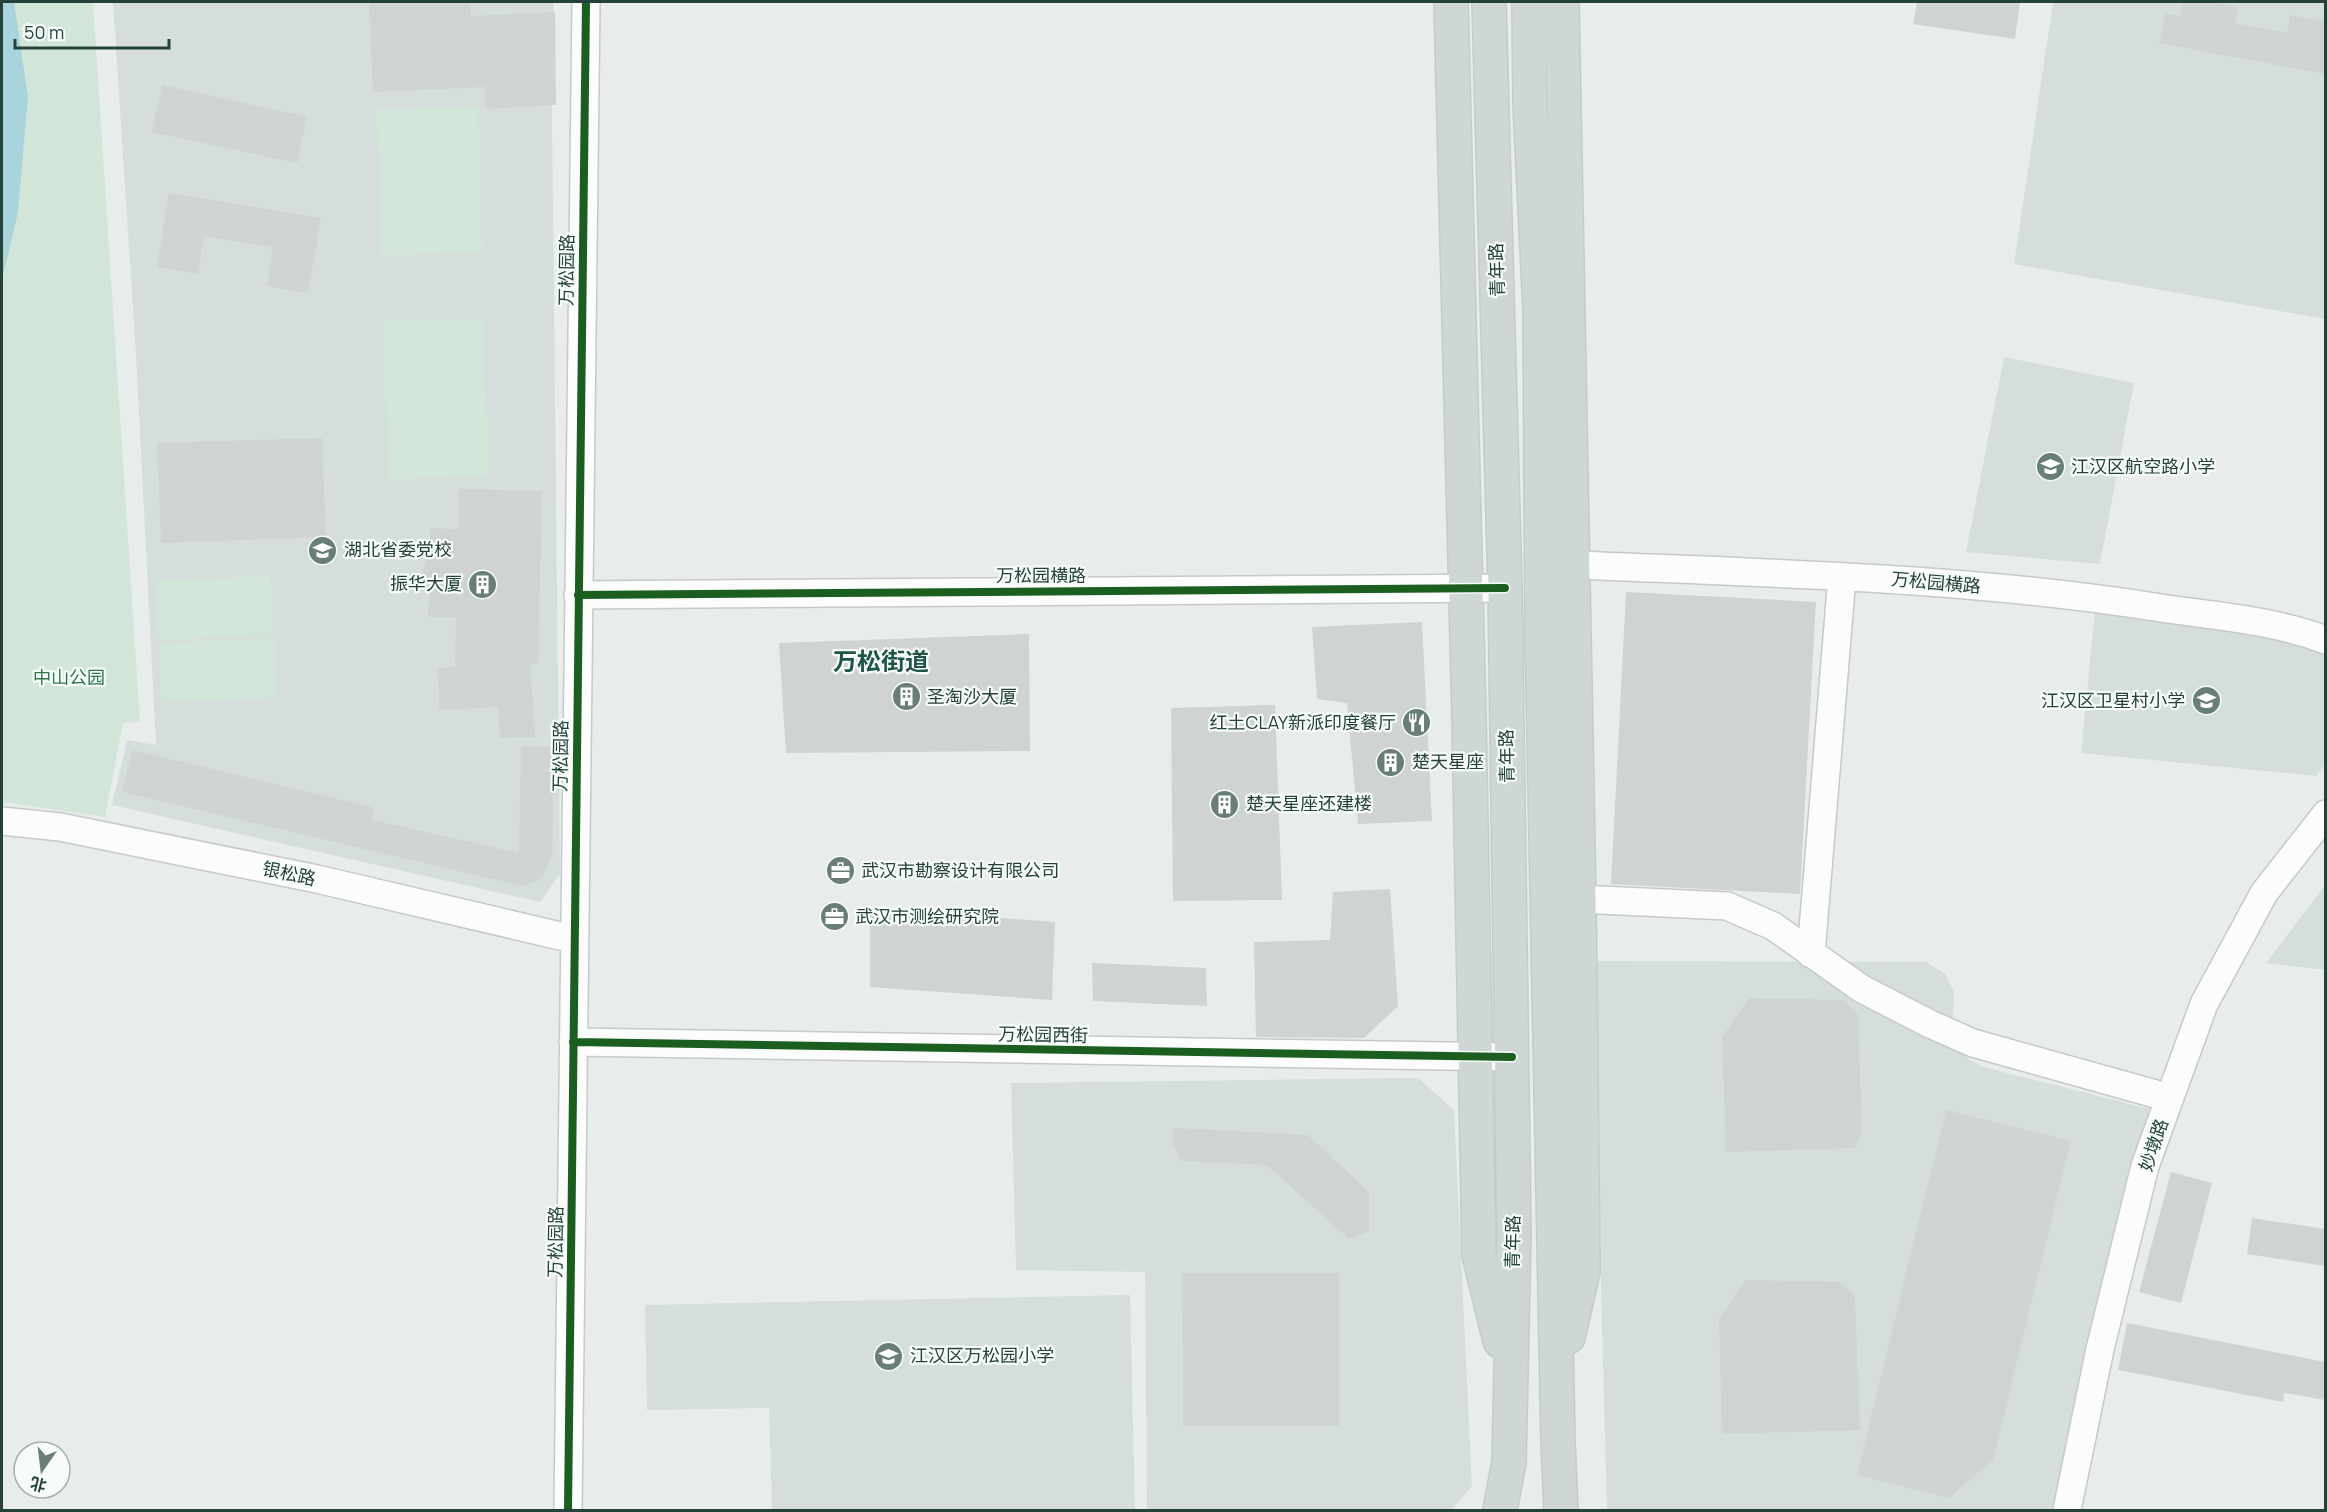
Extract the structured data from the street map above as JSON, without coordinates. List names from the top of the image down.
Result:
{
  "streets": {
    "main road": ["青年路"],
    "street": [
      "万松园路",
      "万松园横路",
      "银松路",
      "万松园西街",
      "妙墩路"
    ]
  },
  "crossings": [
    ["万松园路", "万松园横路"],
    ["万松园路", "银松路"],
    ["万松园路", "万松园西街"],
    ["青年路", "万松园横路"],
    ["青年路", "万松园西街"]
  ],
  "districts": ["万松街道"],
  "parks": ["中山公园"],
  "places": {
    "school or university": [
      "江汉区航空路小学",
      "湖北省委党校",
      "江汉区卫星村小学",
      "江汉区万松园小学"
    ],
    "building": [
      "振华大厦",
      "圣淘沙大厦",
      "楚天星座",
      "楚天星座还建楼"
    ],
    "restaurant": ["红土CLAY新派印度餐厅"],
    "office": ["武汉市勘察设计有限公司", "武汉市测绘研究院"]
  },
  "scale_bar": "50 m",
  "north": "bottom"
}
